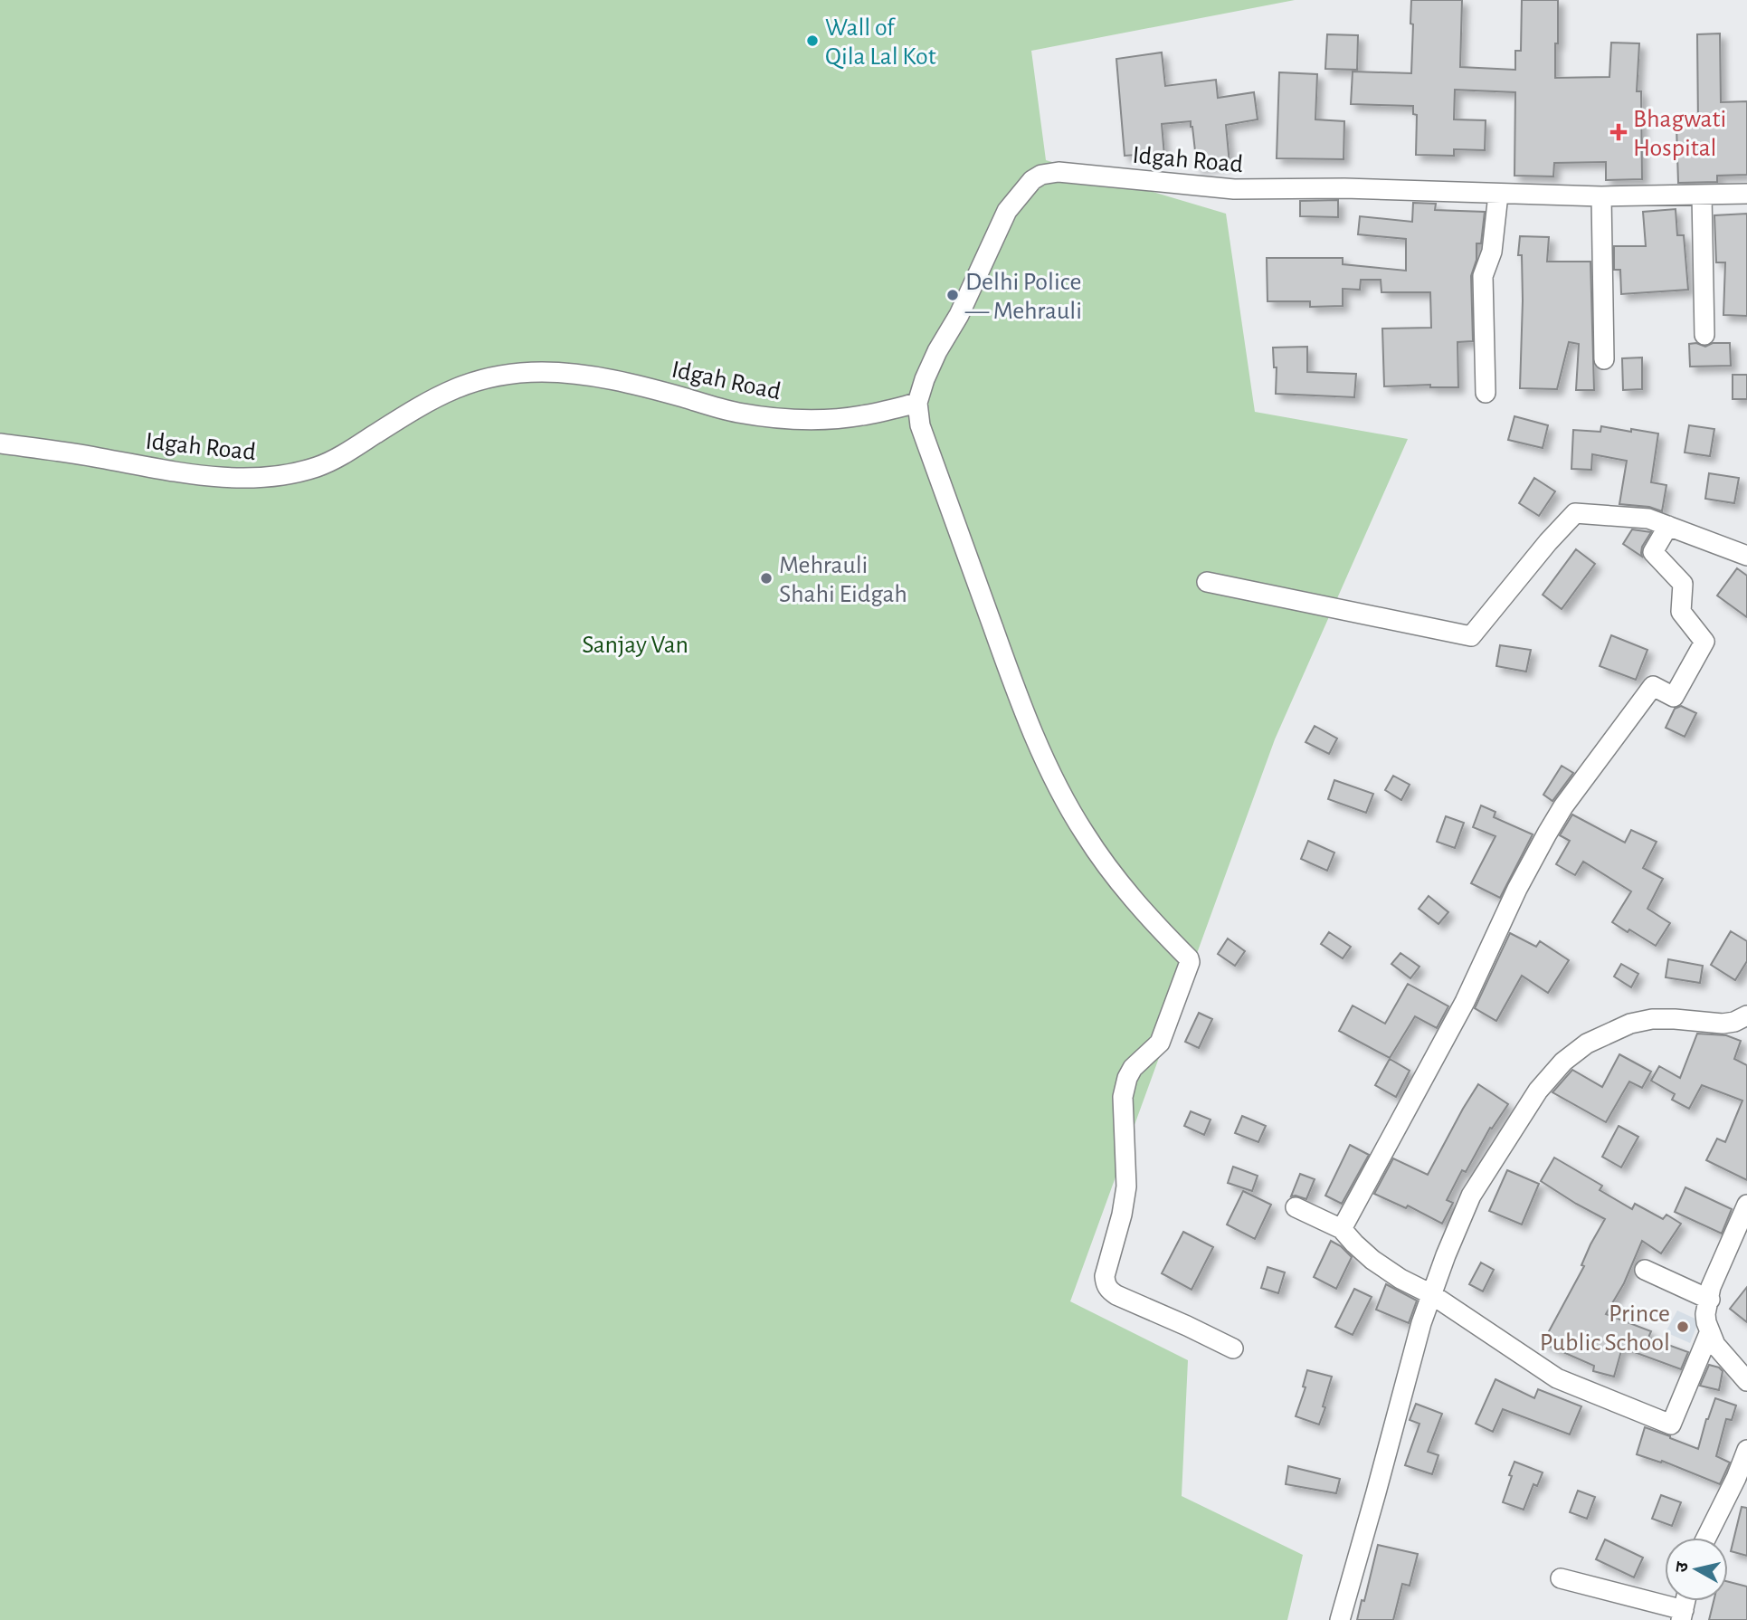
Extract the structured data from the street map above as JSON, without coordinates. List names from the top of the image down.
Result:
{
  "streets": {
    "street": ["Idgah Road"]
  },
  "parks": ["Sanjay Van"],
  "places": {
    "other": [
      "Wall of Qila Lal Kot",
      "Delhi Police — Mehrauli",
      "Mehrauli Shahi Eidgah",
      "Prince Public School"
    ],
    "health": ["Bhagwati Hospital"]
  },
  "north": "left"
}
